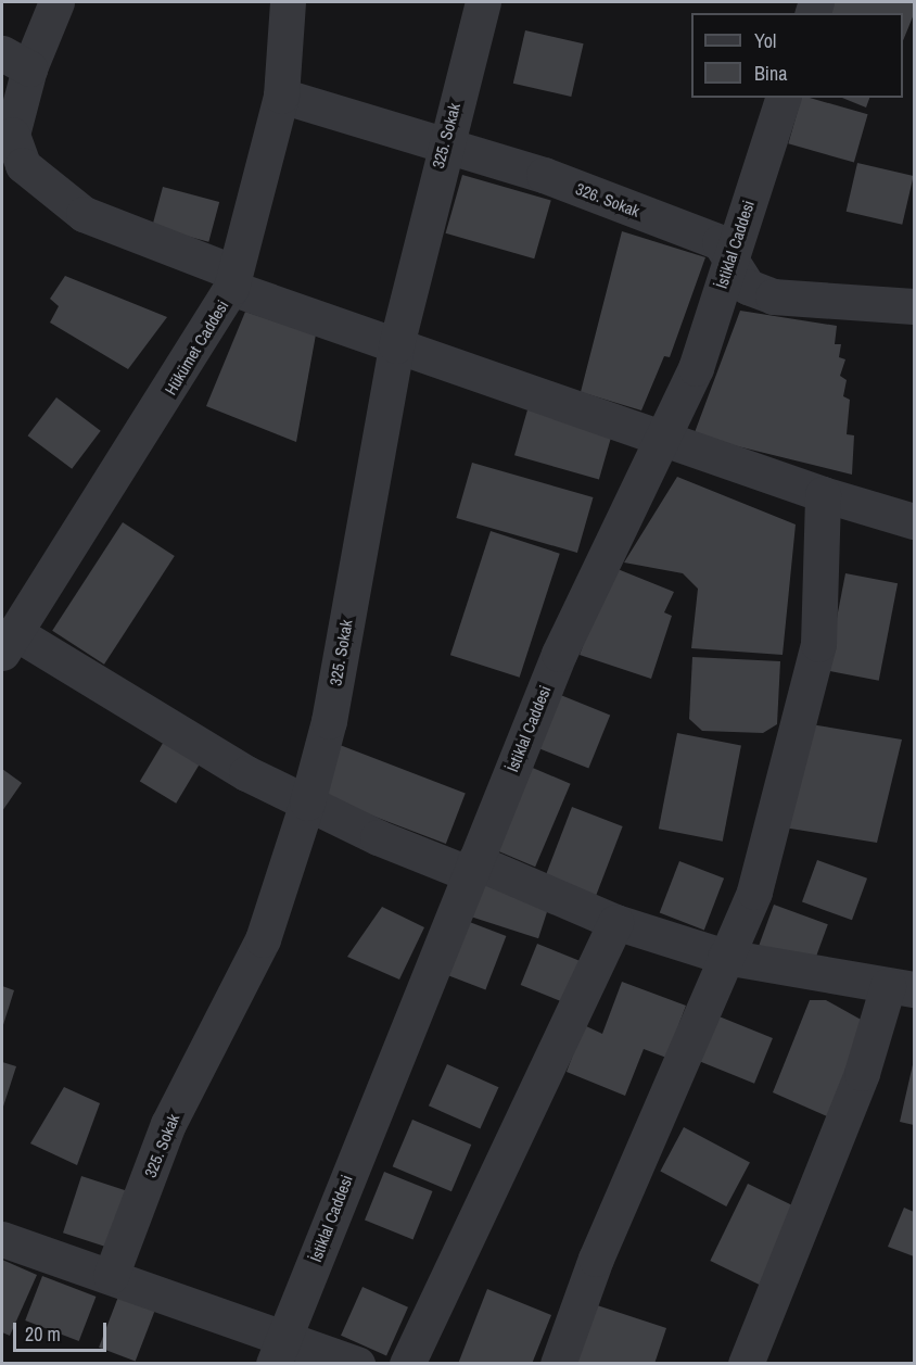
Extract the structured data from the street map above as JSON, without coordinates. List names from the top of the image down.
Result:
{
  "streets": {
    "street": [
      "325. Sokak",
      "326. Sokak",
      "İstiklal Caddesi",
      "Hükümet Caddesi"
    ]
  },
  "crossings": [
    ["325. Sokak", "326. Sokak"],
    ["326. Sokak", "İstiklal Caddesi"],
    ["326. Sokak", "Hükümet Caddesi"]
  ],
  "legend": ["Yol", "Bina"],
  "scale_bar": "20 m"
}
